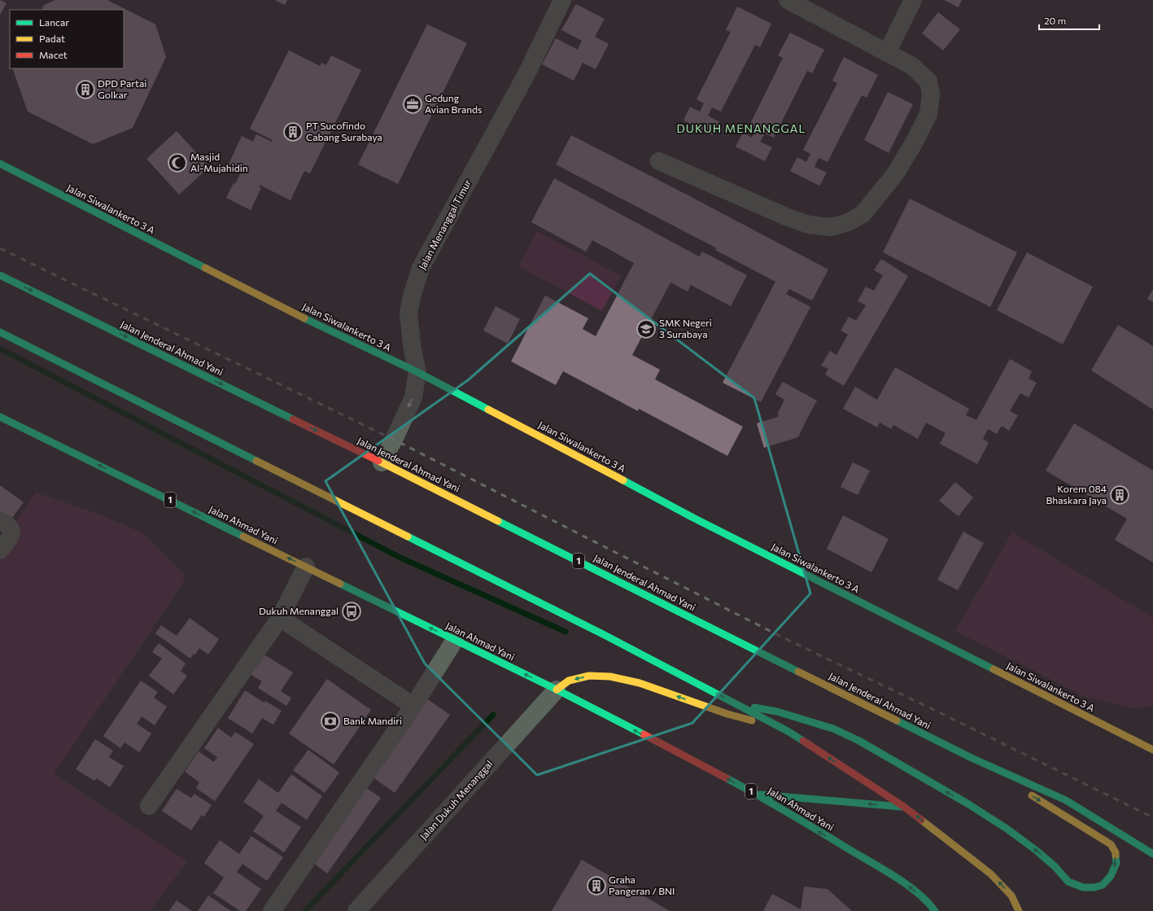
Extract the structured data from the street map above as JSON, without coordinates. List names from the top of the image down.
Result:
{
  "streets": {
    "main road": [
      "Jalan Siwalankerto 3 A",
      "Jalan Jenderal Ahmad Yani",
      "1",
      "Jalan Ahmad Yani"
    ],
    "street": ["Jalan Menanggal Timur", "Jalan Dukuh Menanggal"]
  },
  "crossings": [
    ["Jalan Siwalankerto 3 A", "Jalan Menanggal Timur"],
    ["Jalan Menanggal Timur", "Jalan Jenderal Ahmad Yani"],
    ["Jalan Ahmad Yani", "Jalan Dukuh Menanggal"]
  ],
  "districts": ["DUKUH MENANGGAL"],
  "places": {
    "building": [
      "DPD Partai Golkar",
      "PT Sucofindo Cabang Surabaya",
      "Korem 084 Bhaskara Jaya",
      "Graha Pangeran / BNI"
    ],
    "office": ["Gedung Avian Brands"],
    "mosque": ["Masjid Al-Mujahidin"],
    "school or university": ["SMK Negeri 3 Surabaya"],
    "bus stop": ["Dukuh Menanggal"],
    "bank": ["Bank Mandiri"]
  },
  "legend": ["Lancar", "Padat", "Macet"],
  "scale_bar": "20 m"
}
